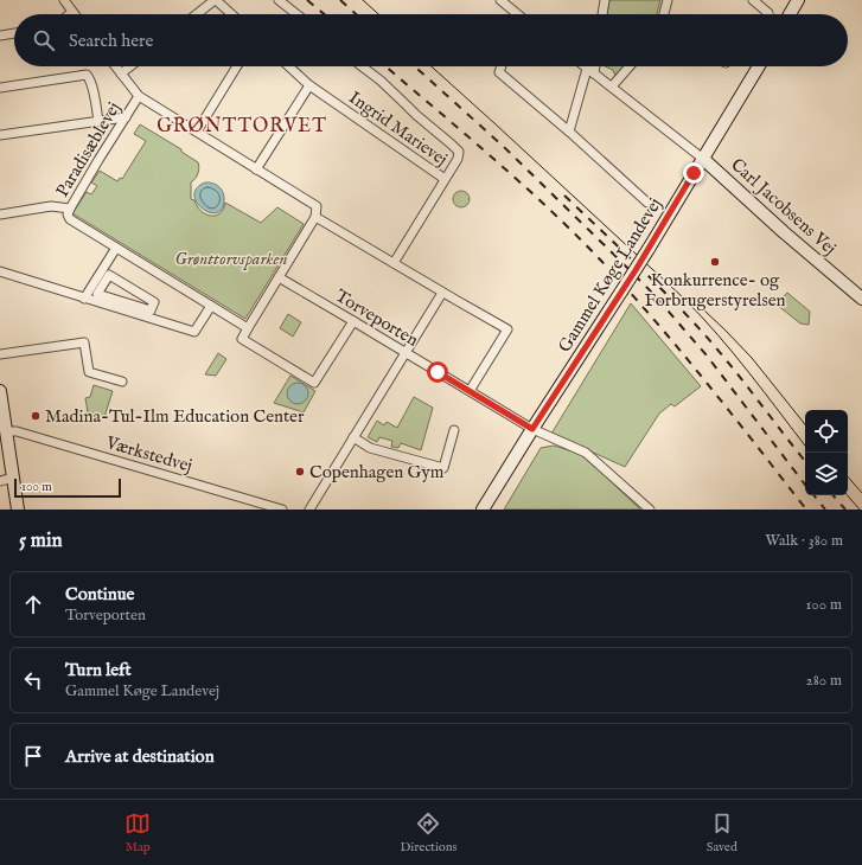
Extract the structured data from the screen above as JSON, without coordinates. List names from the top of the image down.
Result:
{
  "streets": {
    "street": [
      "Ingrid Marievej",
      "Paradisæblevej",
      "Carl Jacobsens Vej",
      "Gammel Køge Landevej",
      "Torveporten",
      "Værkstedvej"
    ]
  },
  "crossings": [
    ["Carl Jacobsens Vej", "Gammel Køge Landevej"],
    ["Gammel Køge Landevej", "Torveporten"]
  ],
  "districts": ["GRØNTTORVET"],
  "parks": ["Grønttorvsparken"],
  "places": ["Konkurrence- og Forbrugerstyrelsen", "Madina-Tul-Ilm Education Center", "Copenhagen Gym"],
  "scale_bar": "100 m",
  "page": {
    "search": "Search here",
    "scale": "100 m",
    "heading": ["5 min", "Walk · 380 m"],
    "list": [
      ["Continue", "Torveporten", "100 m"],
      ["Turn left", "Gammel Køge Landevej", "280 m"],
      "Arrive at destination"
    ],
    "nav": ["Map", "Directions", "Saved"]
  }
}
